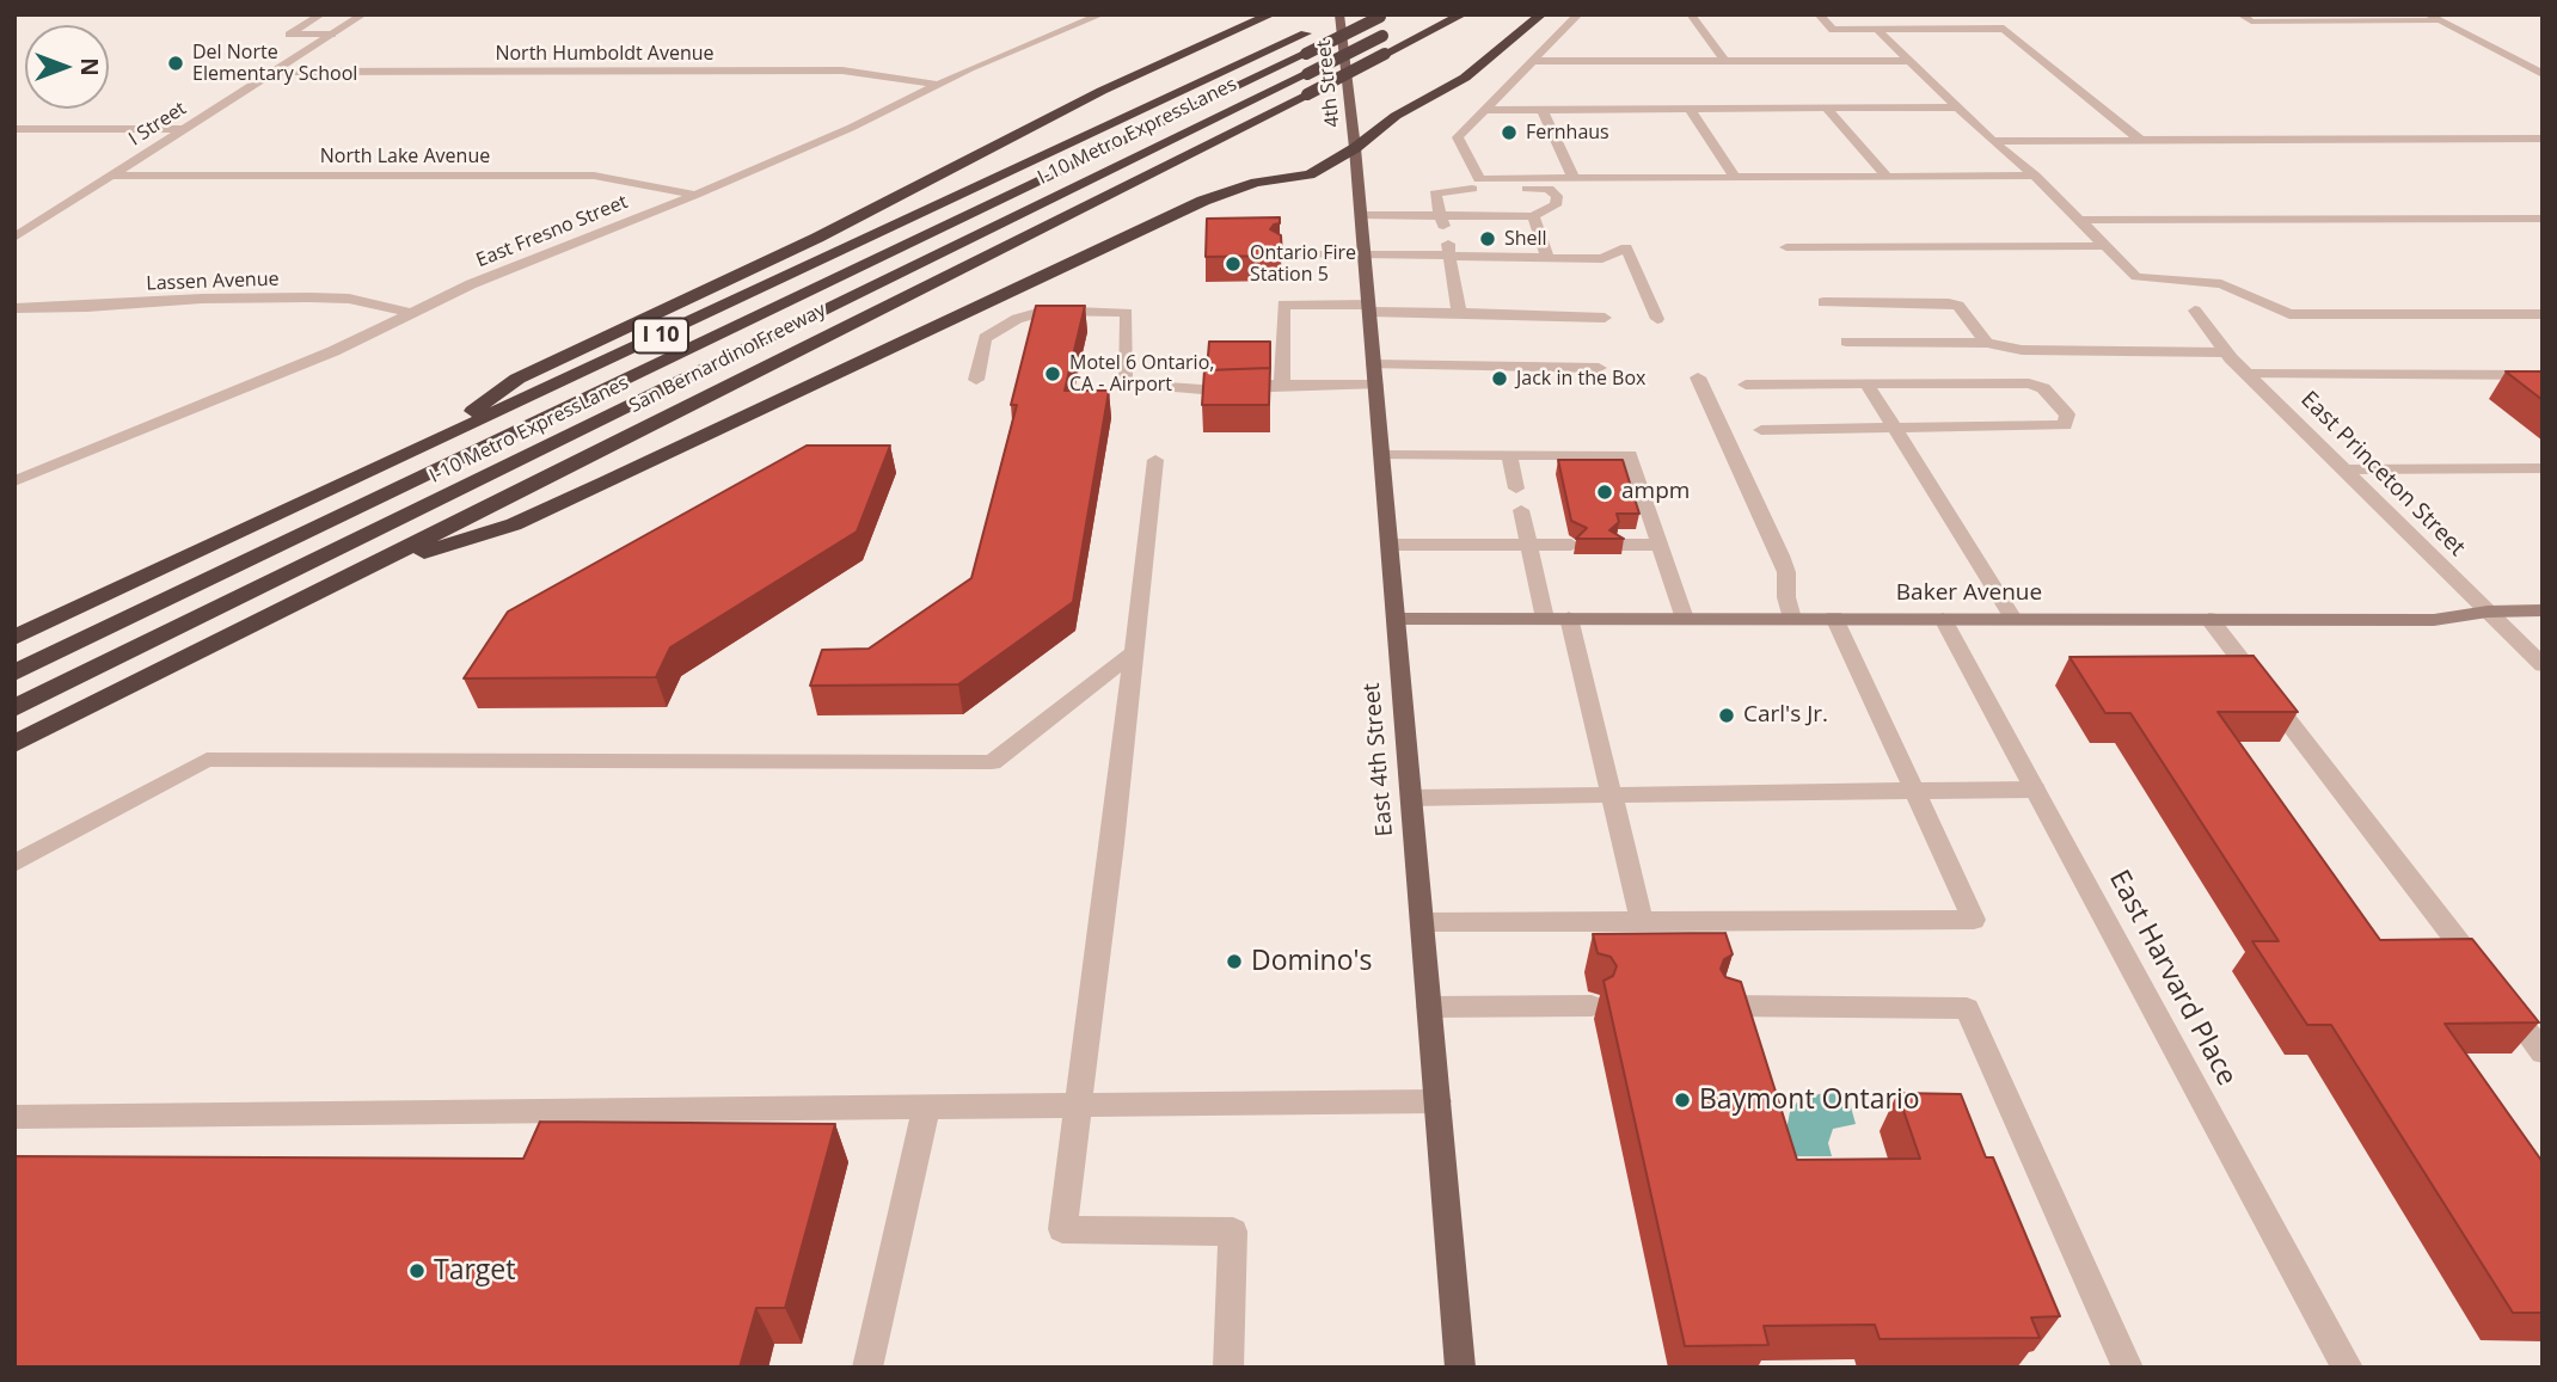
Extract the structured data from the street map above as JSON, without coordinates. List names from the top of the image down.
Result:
{
  "streets": {
    "highway": ["I-10 Metro ExpressLanes", "I 10", "San Bernardino Freeway"],
    "main road": ["4th Street", "East 4th Street"],
    "street": [
      "North Humboldt Avenue",
      "I Street",
      "North Lake Avenue",
      "East Fresno Street",
      "Lassen Avenue",
      "East Princeton Street",
      "Baker Avenue",
      "East Harvard Place"
    ]
  },
  "crossings": [
    ["North Humboldt Avenue", "I Street"],
    ["North Humboldt Avenue", "East Fresno Street"],
    ["4th Street", "East 4th Street"],
    ["I Street", "North Lake Avenue"],
    ["I-10 Metro ExpressLanes", "San Bernardino Freeway"],
    ["North Lake Avenue", "East Fresno Street"],
    ["East Fresno Street", "Lassen Avenue"],
    ["East Princeton Street", "Baker Avenue"],
    ["Baker Avenue", "East 4th Street"],
    ["Baker Avenue", "East Harvard Place"]
  ],
  "places": [
    "Del Norte Elementary School",
    "Fernhaus",
    "Shell",
    "Ontario Fire Station 5",
    "Motel 6 Ontario, CA - Airport",
    "Jack in the Box",
    "ampm",
    "Carl's Jr.",
    "Domino's",
    "Baymont Ontario",
    "Target"
  ],
  "north": "right"
}
